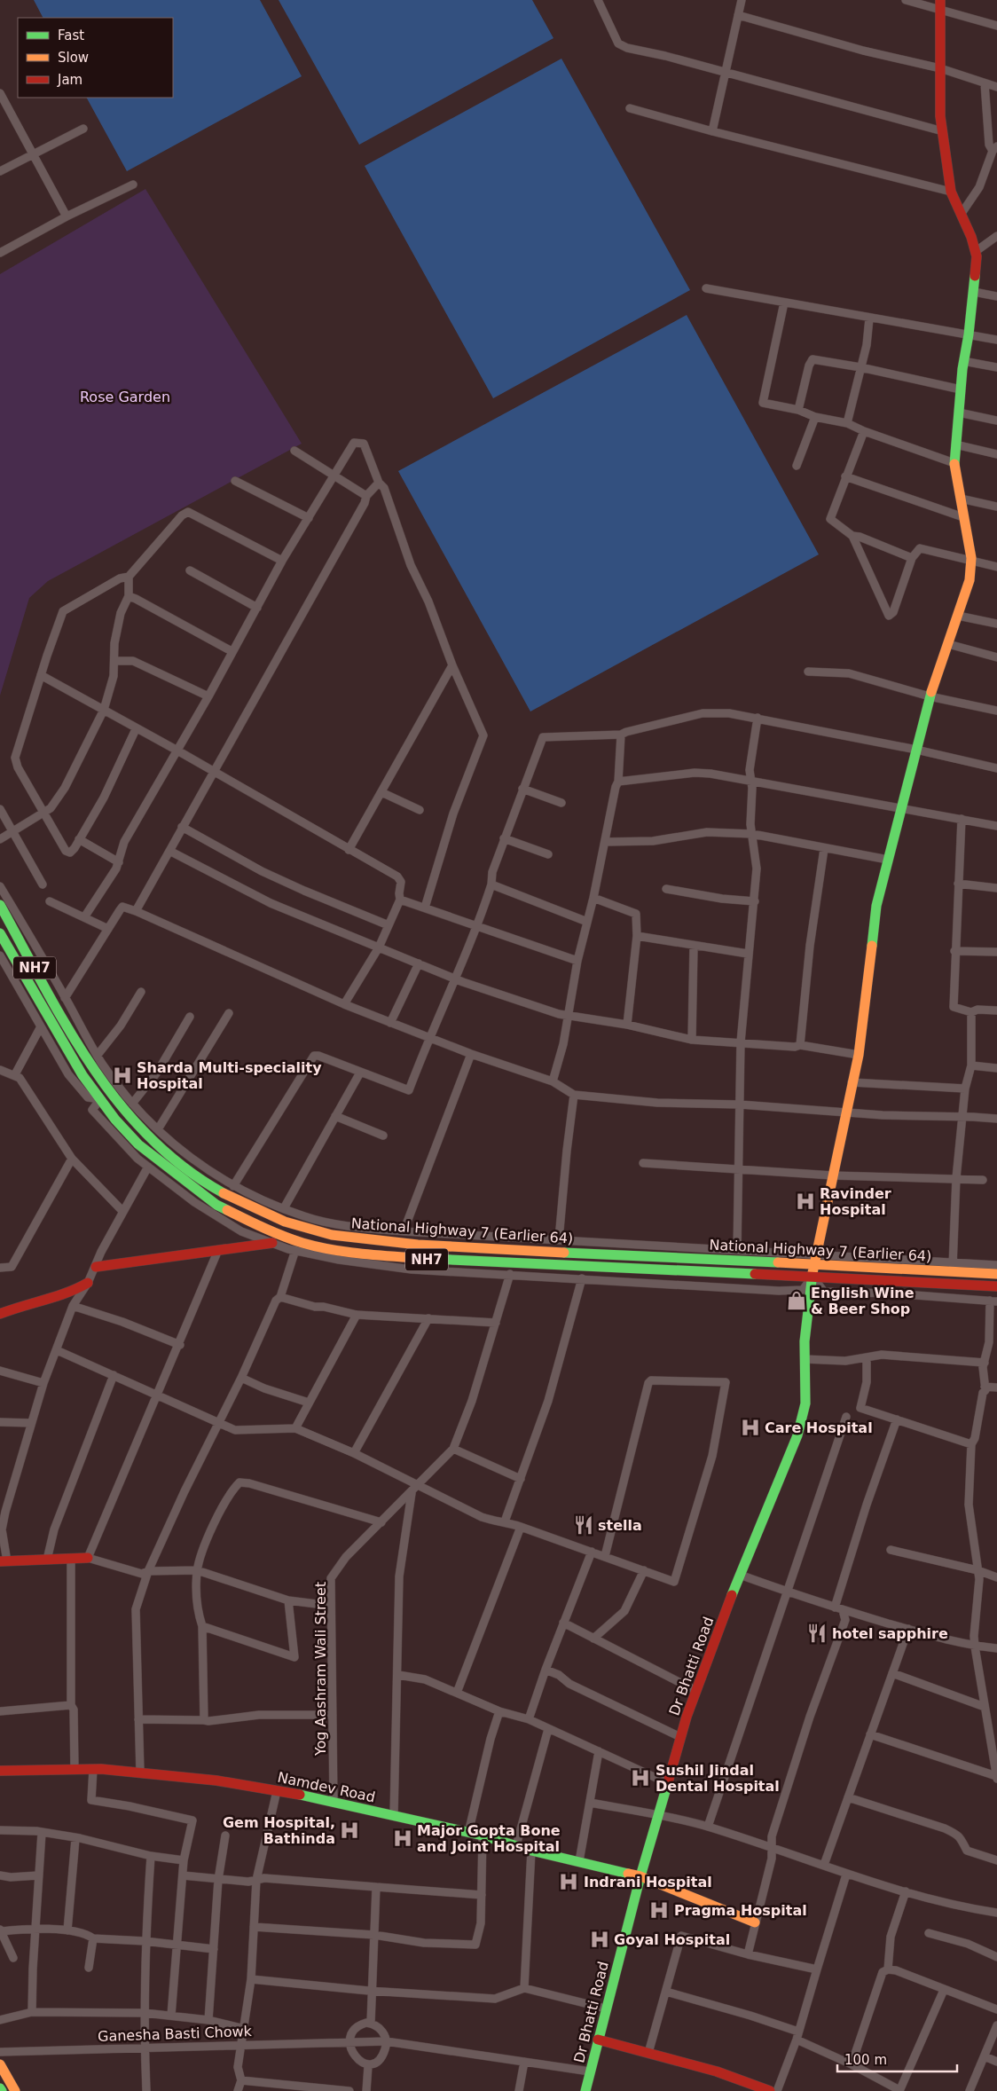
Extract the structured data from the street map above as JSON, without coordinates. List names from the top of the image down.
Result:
{
  "streets": {
    "main road": [
      "NH7",
      "National Highway 7 (Earlier 64)",
      "Dr Bhatti Road",
      "Namdev Road"
    ],
    "street": ["Yog Aashram Wali Street", "Ganesha Basti Chowk"]
  },
  "crossings": [
    ["NH7", "Dr Bhatti Road"],
    ["National Highway 7 (Earlier 64)", "Dr Bhatti Road"],
    ["Dr Bhatti Road", "Namdev Road"],
    ["Dr Bhatti Road", "Ganesha Basti Chowk"],
    ["Yog Aashram Wali Street", "Namdev Road"]
  ],
  "parks": ["Rose Garden"],
  "places": {
    "hospital": [
      "Sharda Multi-speciality Hospital",
      "Ravinder Hospital",
      "Care Hospital",
      "Sushil Jindal Dental Hospital",
      "Gem Hospital, Bathinda",
      "Major Gopta Bone and Joint Hospital",
      "Indrani Hospital",
      "Pragma Hospital",
      "Goyal Hospital"
    ],
    "shop": ["English Wine & Beer Shop"],
    "restaurant": ["stella", "hotel sapphire"]
  },
  "legend": ["Fast", "Slow", "Jam"],
  "scale_bar": "100 m"
}
